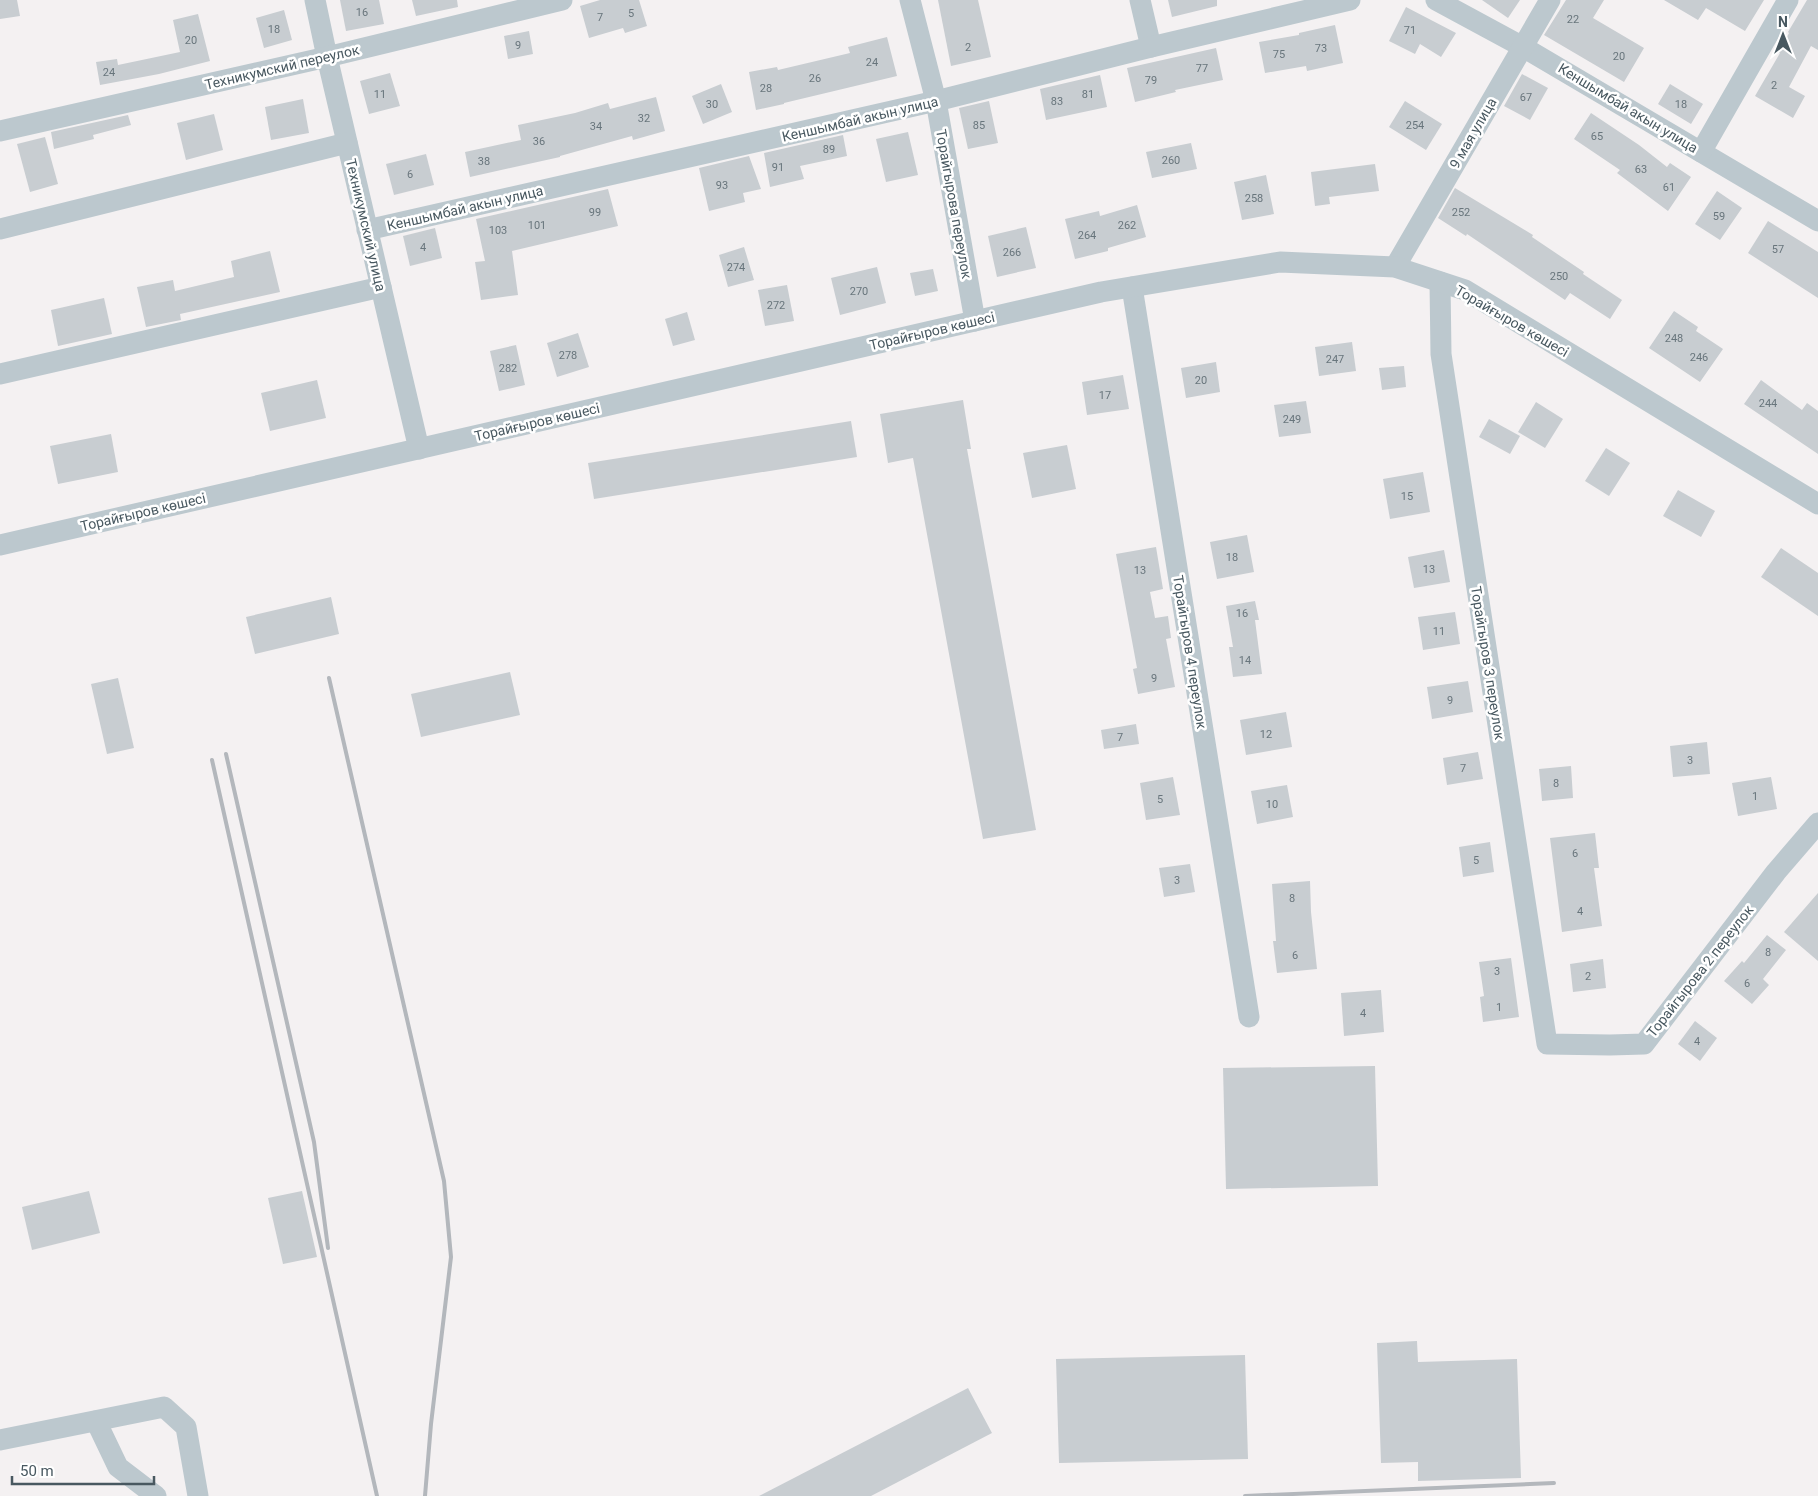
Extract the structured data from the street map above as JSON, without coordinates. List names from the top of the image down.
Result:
{
  "streets": {
    "street": [
      "Техникумский переулок",
      "Кеншымбай акын улица",
      "9 мая улица",
      "Торайгырова переулок",
      "Техникумский улица",
      "Торайғыров көшесі",
      "Торайгыров 4 переулок",
      "Торайгыров 3 переулок",
      "Торайгырова 2 переулок"
    ]
  },
  "crossings": [
    ["Техникумский переулок", "Техникумский улица"],
    ["Кеншымбай акын улица", "9 мая улица"],
    ["Кеншымбай акын улица", "Торайгырова переулок"],
    ["Кеншымбай акын улица", "Техникумский улица"],
    ["9 мая улица", "Торайғыров көшесі"],
    ["Торайгырова переулок", "Торайғыров көшесі"],
    ["Техникумский улица", "Торайғыров көшесі"],
    ["Торайғыров көшесі", "Торайгыров 4 переулок"],
    ["Торайғыров көшесі", "Торайгыров 3 переулок"],
    ["Торайгыров 3 переулок", "Торайгырова 2 переулок"]
  ],
  "house_numbers": [
    "16",
    "5",
    "7",
    "22",
    "18",
    "71",
    "20",
    "9",
    "2",
    "73",
    "75",
    "20",
    "24",
    "77",
    "24",
    "26",
    "79",
    "2",
    "28",
    "11",
    "81",
    "67",
    "83",
    "30",
    "18",
    "32",
    "85",
    "254",
    "34",
    "65",
    "36",
    "89",
    "260",
    "38",
    "91",
    "63",
    "6",
    "93",
    "61",
    "258",
    "99",
    "252",
    "59",
    "101",
    "262",
    "103",
    "264",
    "4",
    "57",
    "266",
    "274",
    "250",
    "270",
    "272",
    "248",
    "278",
    "246",
    "247",
    "282",
    "20",
    "17",
    "244",
    "249",
    "15",
    "18",
    "13",
    "13",
    "16",
    "11",
    "14",
    "9",
    "9",
    "12",
    "7",
    "3",
    "7",
    "8",
    "1",
    "5",
    "10",
    "6",
    "5",
    "3",
    "8",
    "4",
    "8",
    "6",
    "3",
    "2",
    "6",
    "1",
    "4",
    "4"
  ],
  "scale_bar": "50 m",
  "north": "top"
}
